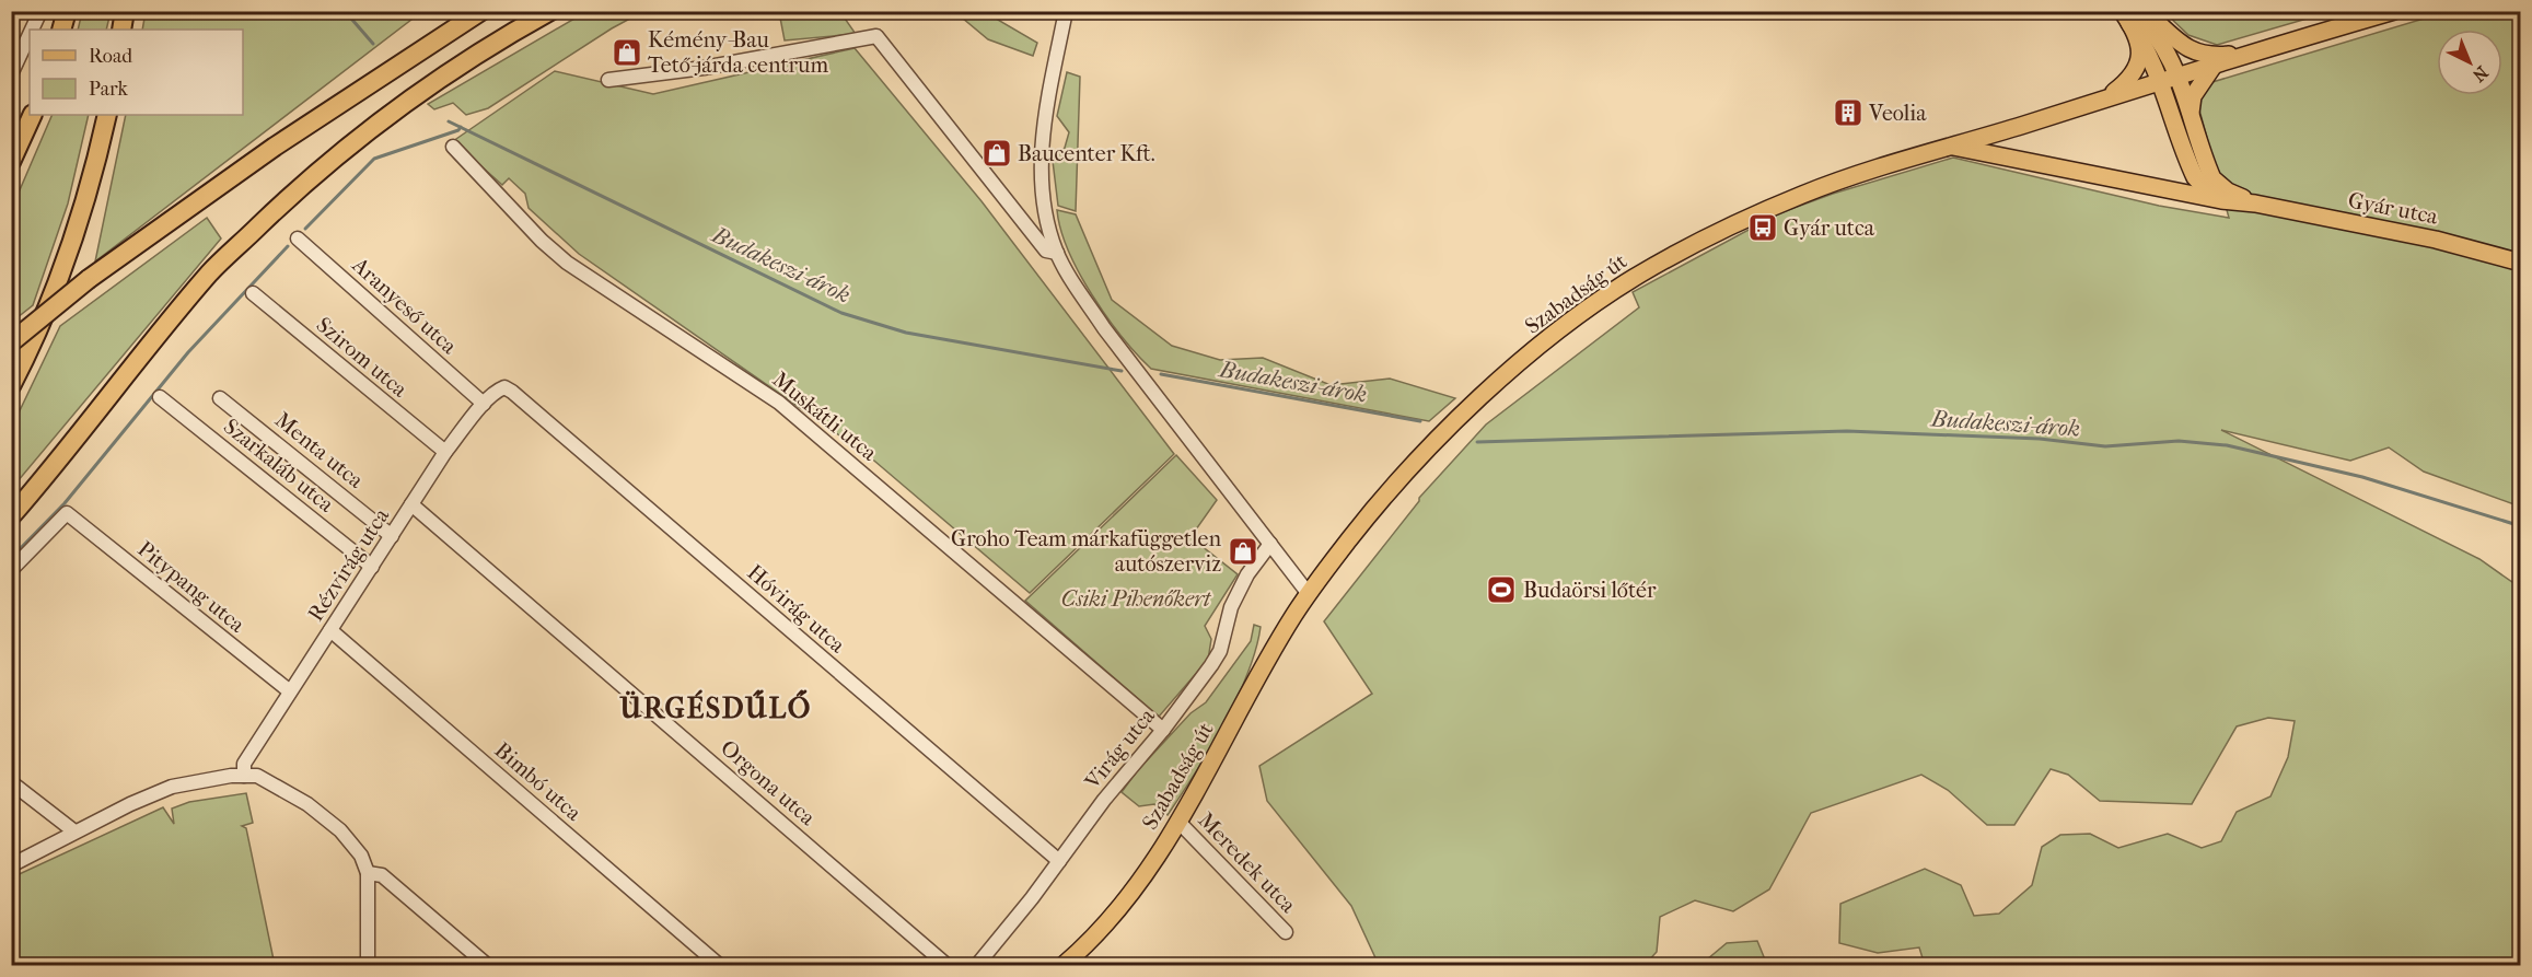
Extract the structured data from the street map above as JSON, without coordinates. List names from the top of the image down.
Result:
{
  "streets": {
    "main road": ["Gyár utca", "Szabadság út"],
    "street": [
      "Aranyeső utca",
      "Szirom utca",
      "Muskátli utca",
      "Menta utca",
      "Szarkaláb utca",
      "Rézvirág utca",
      "Pitypang utca",
      "Hóvirág utca",
      "Virág utca",
      "Bimbó utca",
      "Orgona utca",
      "Meredek utca"
    ]
  },
  "crossings": [
    ["Gyár utca", "Szabadság út"],
    ["Szabadság út", "Meredek utca"],
    ["Aranyeső utca", "Rézvirág utca"],
    ["Szirom utca", "Rézvirág utca"],
    ["Muskátli utca", "Virág utca"],
    ["Menta utca", "Rézvirág utca"],
    ["Szarkaláb utca", "Rézvirág utca"],
    ["Rézvirág utca", "Pitypang utca"],
    ["Rézvirág utca", "Hóvirág utca"],
    ["Rézvirág utca", "Bimbó utca"],
    ["Rézvirág utca", "Orgona utca"],
    ["Hóvirág utca", "Virág utca"]
  ],
  "districts": ["ÜRGÉSDŰLŐ"],
  "water": ["Budakeszi-árok"],
  "parks": ["Csiki Pihenőkert"],
  "places": {
    "shop": ["Kémény-Bau Tető-járda centrum", "Baucenter Kft.", "Groho Team márkafüggetlen autószerviz"],
    "building": ["Veolia"],
    "bus stop": ["Gyár utca"],
    "sports": ["Budaörsi lőtér"]
  },
  "legend": ["Road", "Park"],
  "north": "bottom right"
}
